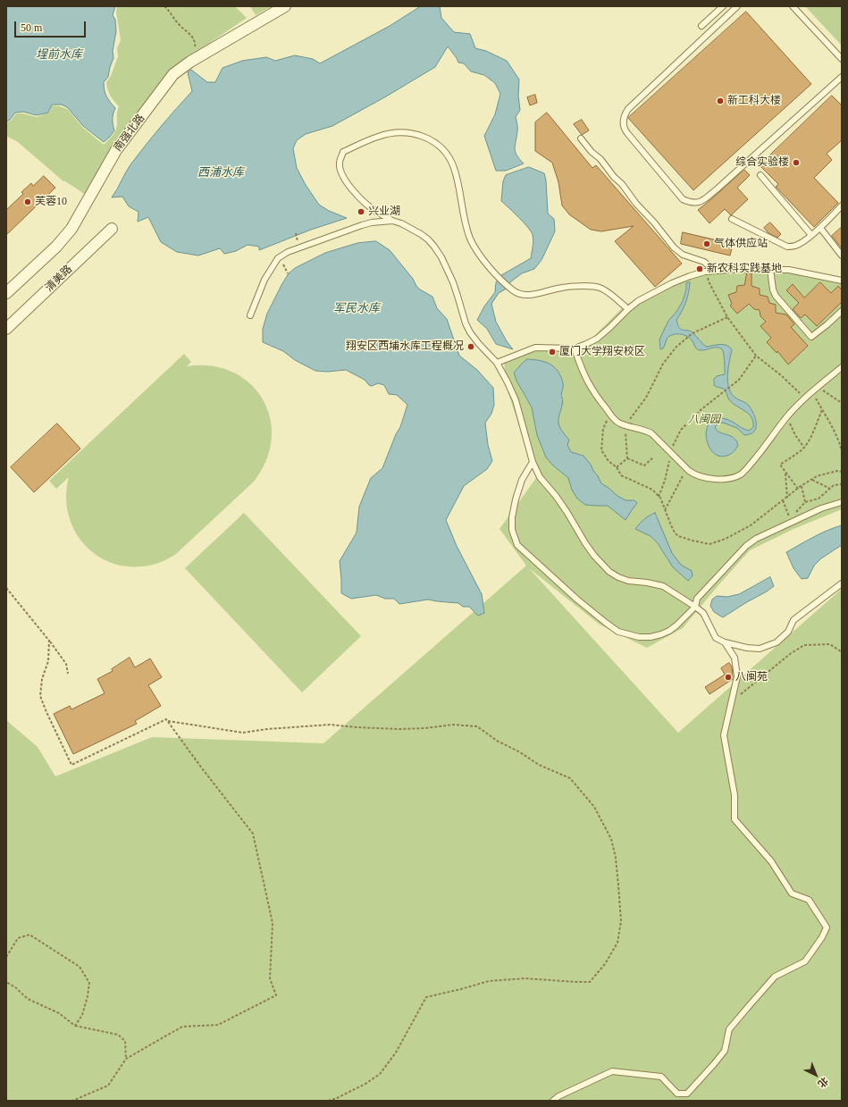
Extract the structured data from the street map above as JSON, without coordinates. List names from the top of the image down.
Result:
{
  "streets": {
    "street": ["南强北路", "清美路"]
  },
  "water": ["埕前水库", "西浦水库", "军民水库"],
  "parks": ["八闽园"],
  "places": [
    "新工科大楼",
    "综合实验楼",
    "芙蓉10",
    "兴业湖",
    "气体供应站",
    "新农科实践基地",
    "翔安区西埔水库工程概况",
    "厦门大学翔安校区",
    "八闽苑"
  ],
  "scale_bar": "50 m",
  "north": "bottom right"
}
